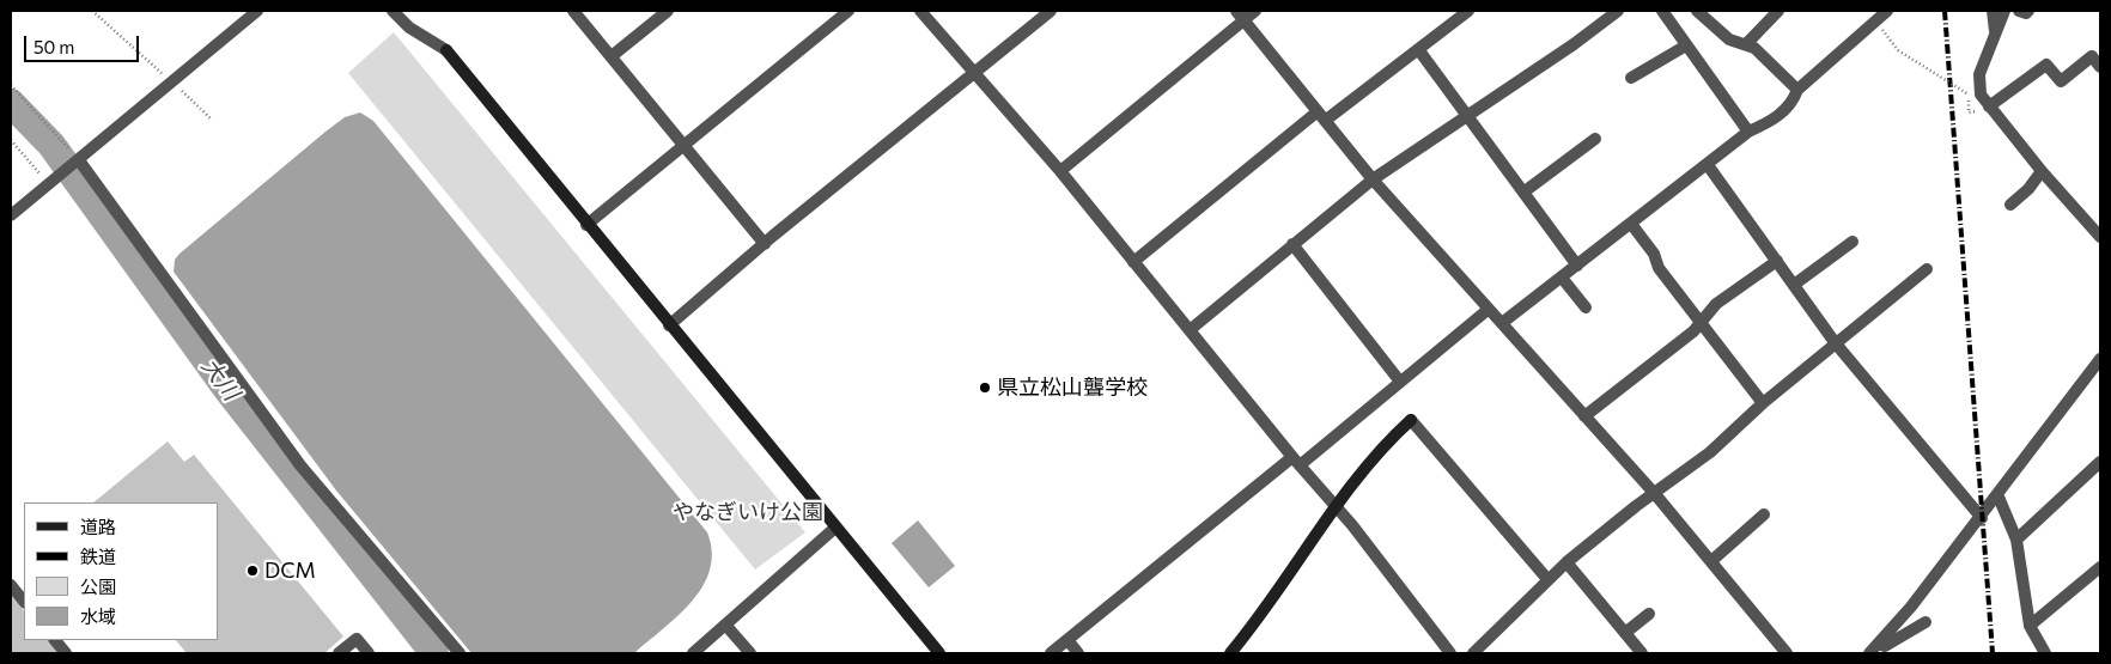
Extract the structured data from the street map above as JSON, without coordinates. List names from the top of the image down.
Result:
{
  "water": ["大川"],
  "parks": ["やなぎいけ公園"],
  "places": ["県立松山聾学校", "DCM"],
  "legend": [
    "道路",
    "鉄道",
    "公園",
    "水域"
  ],
  "scale_bar": "50 m"
}
